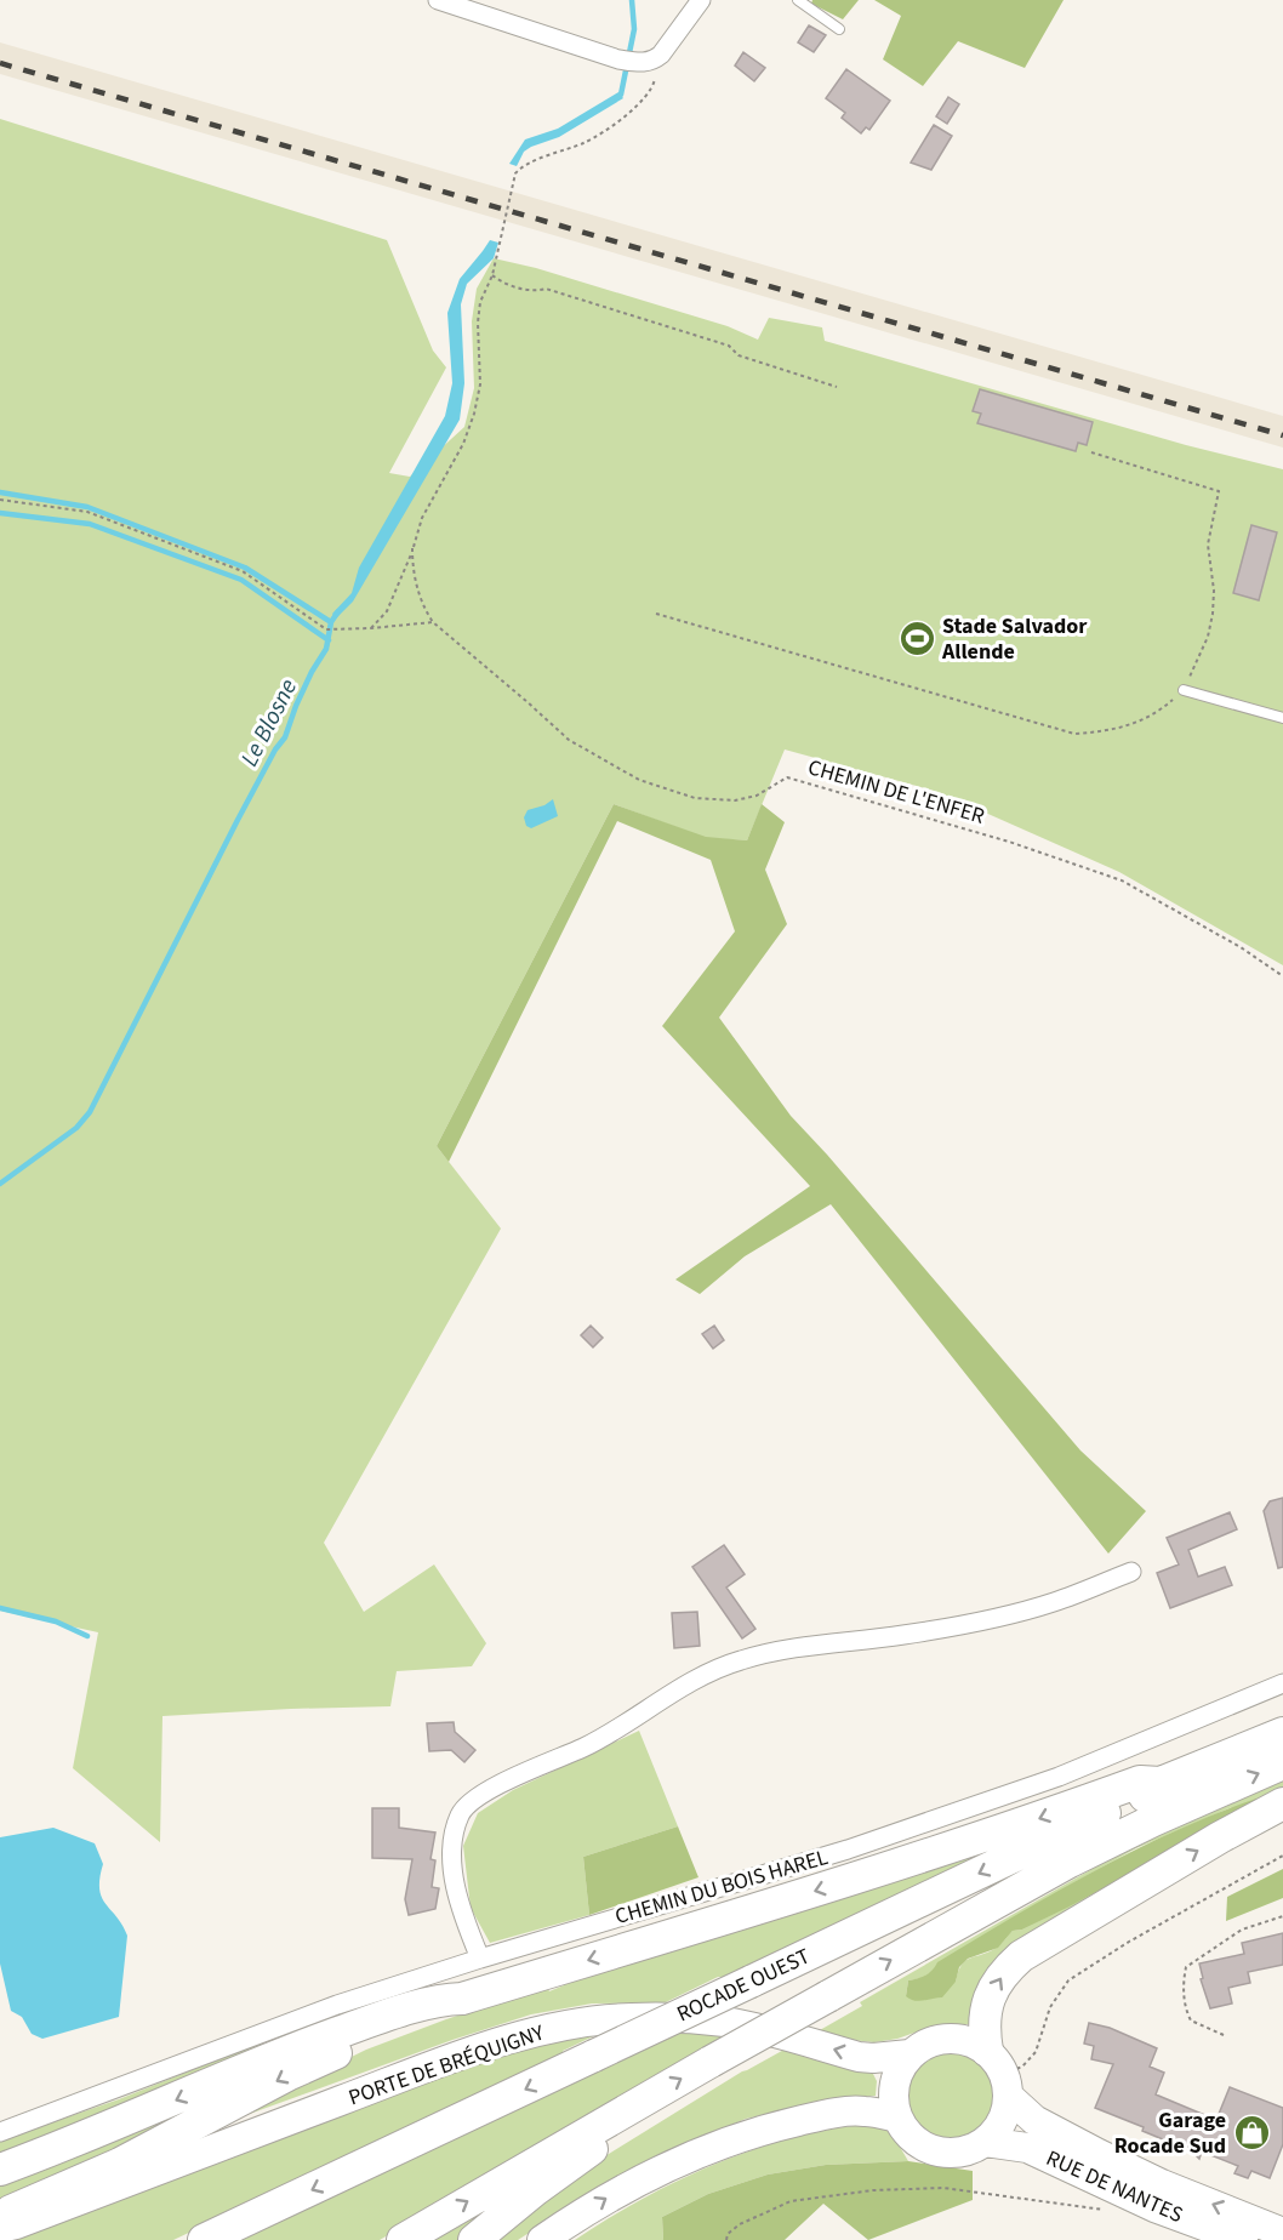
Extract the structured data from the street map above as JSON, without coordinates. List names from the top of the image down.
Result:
{
  "streets": {
    "highway": ["ROCADE OUEST"],
    "main road": ["PORTE DE BRÉQUIGNY", "RUE DE NANTES"],
    "street": ["CHEMIN DU BOIS HAREL"],
    "path": ["CHEMIN DE L'ENFER"]
  },
  "crossings": [
    ["PORTE DE BRÉQUIGNY", "RUE DE NANTES"]
  ],
  "water": ["Le Blosne"],
  "places": {
    "sports": ["Stade Salvador Allende"],
    "shop": ["Garage Rocade Sud"]
  }
}
